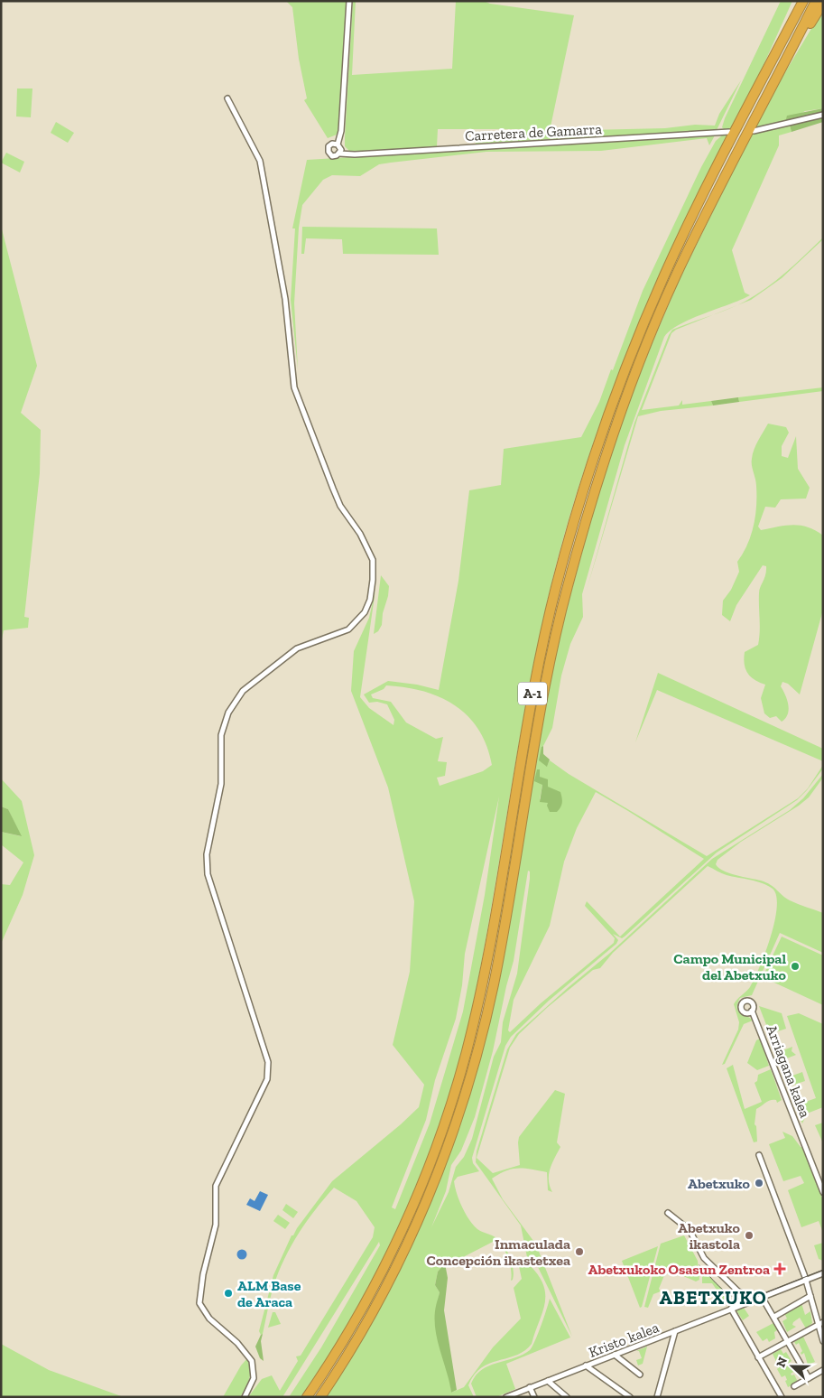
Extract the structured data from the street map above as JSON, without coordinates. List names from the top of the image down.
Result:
{
  "streets": {
    "highway": ["A-1"],
    "street": ["Carretera de Gamarra", "Arriagana kalea", "Kristo kalea"]
  },
  "districts": ["ABETXUKO"],
  "places": {
    "other": [
      "Campo Municipal del Abetxuko",
      "Abetxuko",
      "Abetxuko ikastola",
      "Inmaculada Concepción ikastetxea",
      "ALM Base de Araca"
    ],
    "health": ["Abetxukoko Osasun Zentroa"]
  },
  "north": "left"
}
